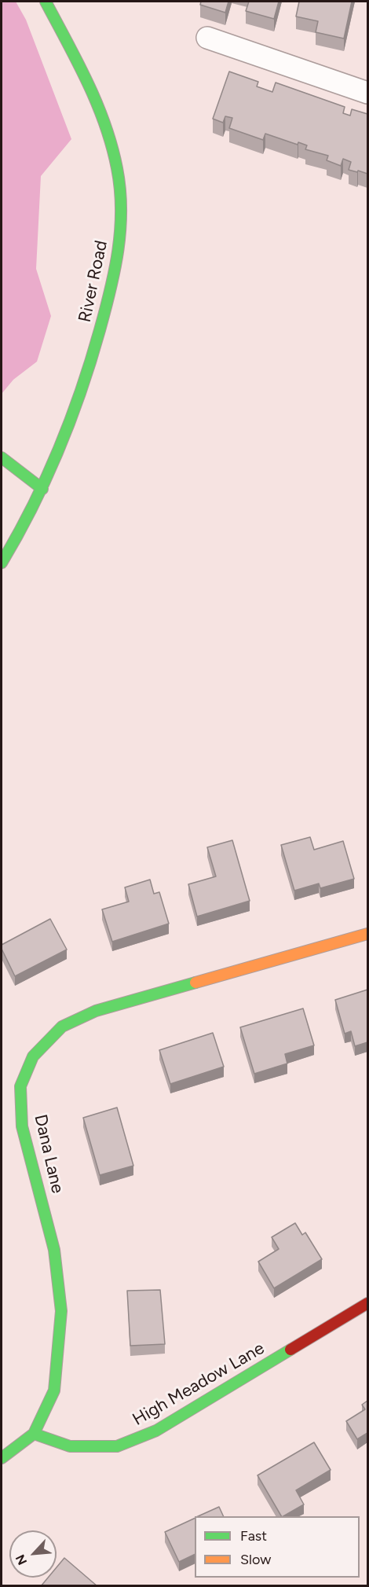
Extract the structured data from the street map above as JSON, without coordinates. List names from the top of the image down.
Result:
{
  "streets": {
    "street": ["River Road", "Dana Lane", "High Meadow Lane"]
  },
  "crossings": [
    ["Dana Lane", "High Meadow Lane"]
  ],
  "legend": ["Fast", "Slow"],
  "north": "bottom left"
}
